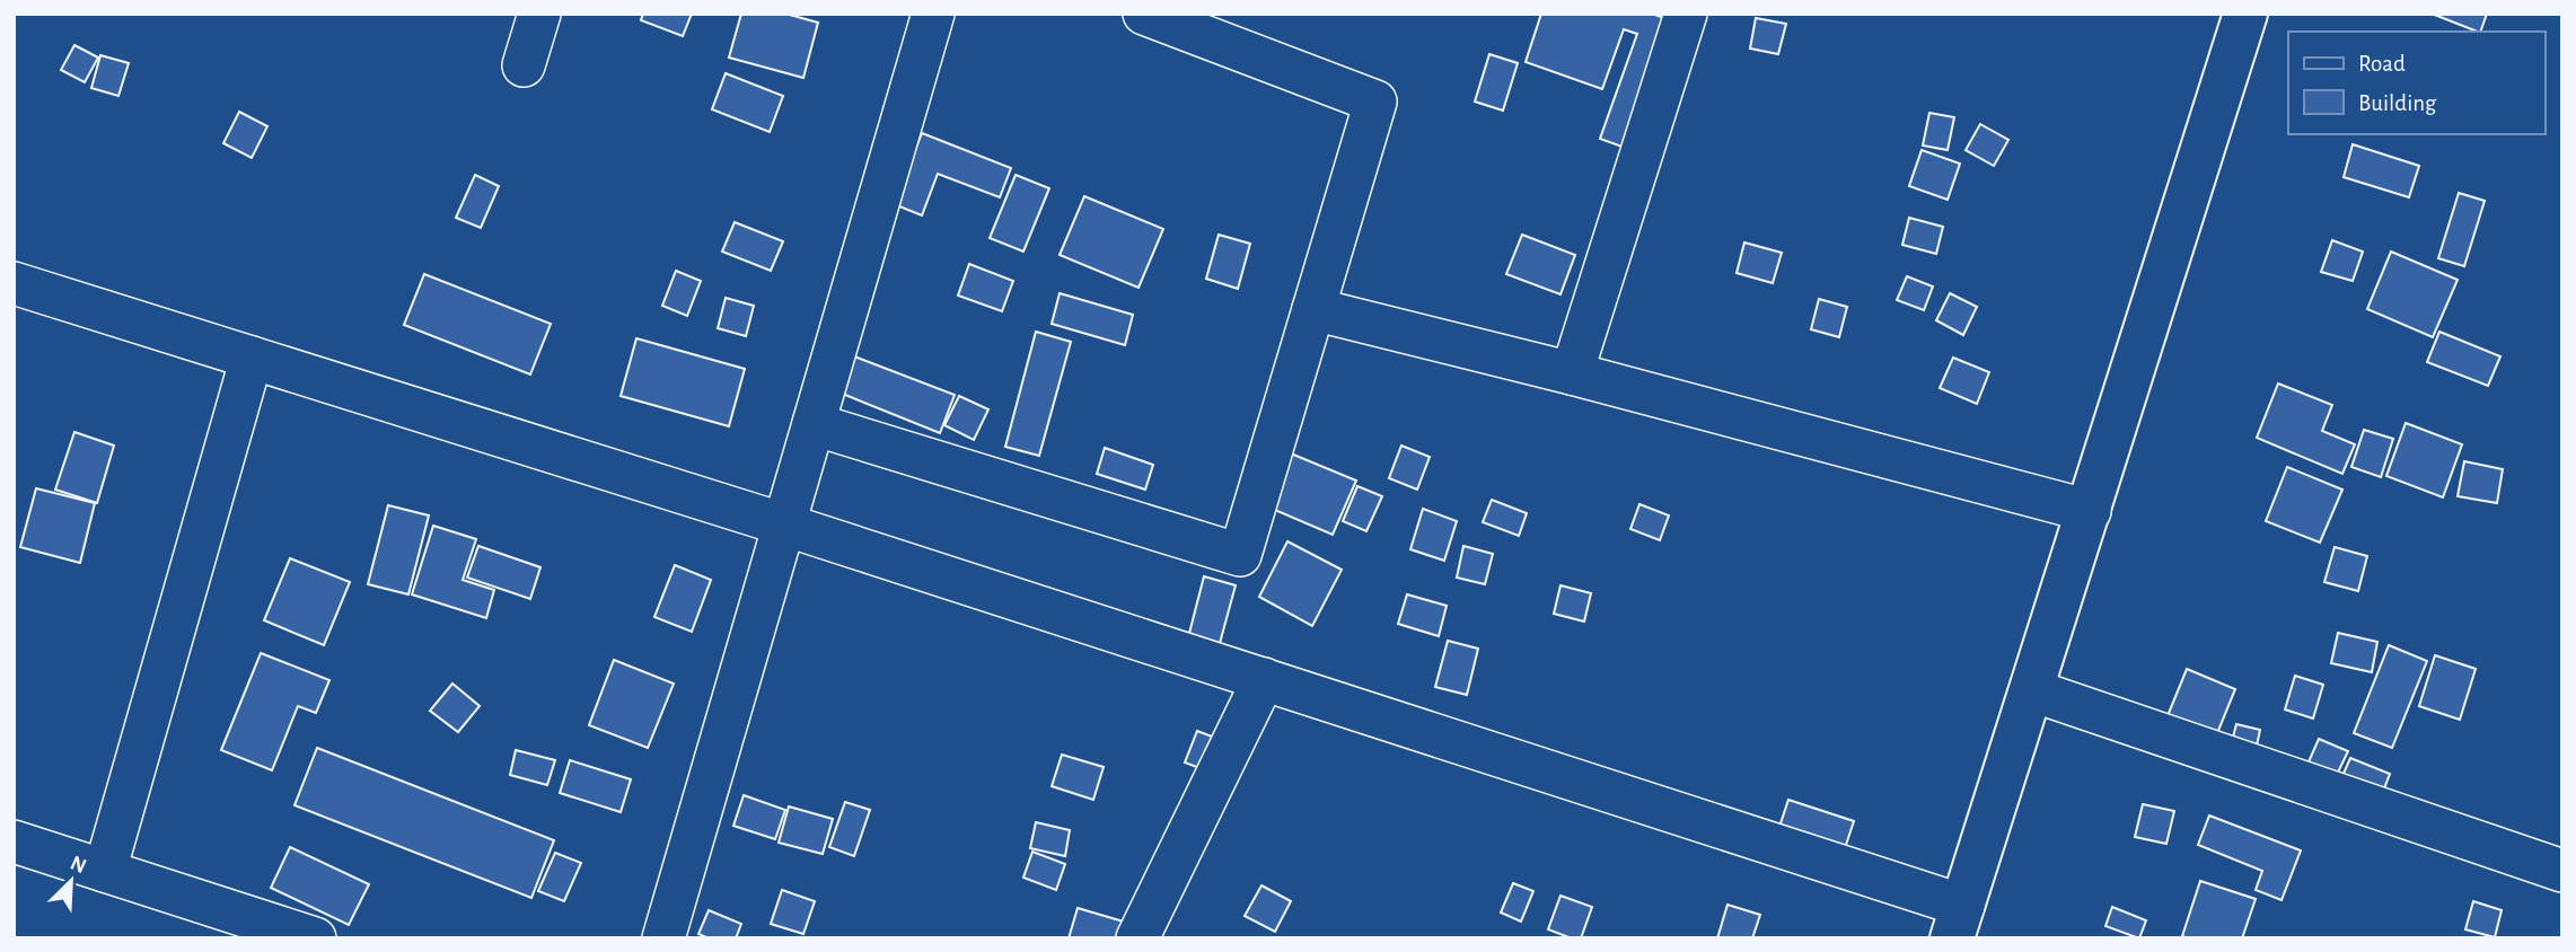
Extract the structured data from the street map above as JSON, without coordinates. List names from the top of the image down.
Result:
{
  "legend": ["Road", "Building"],
  "north": "top right"
}
